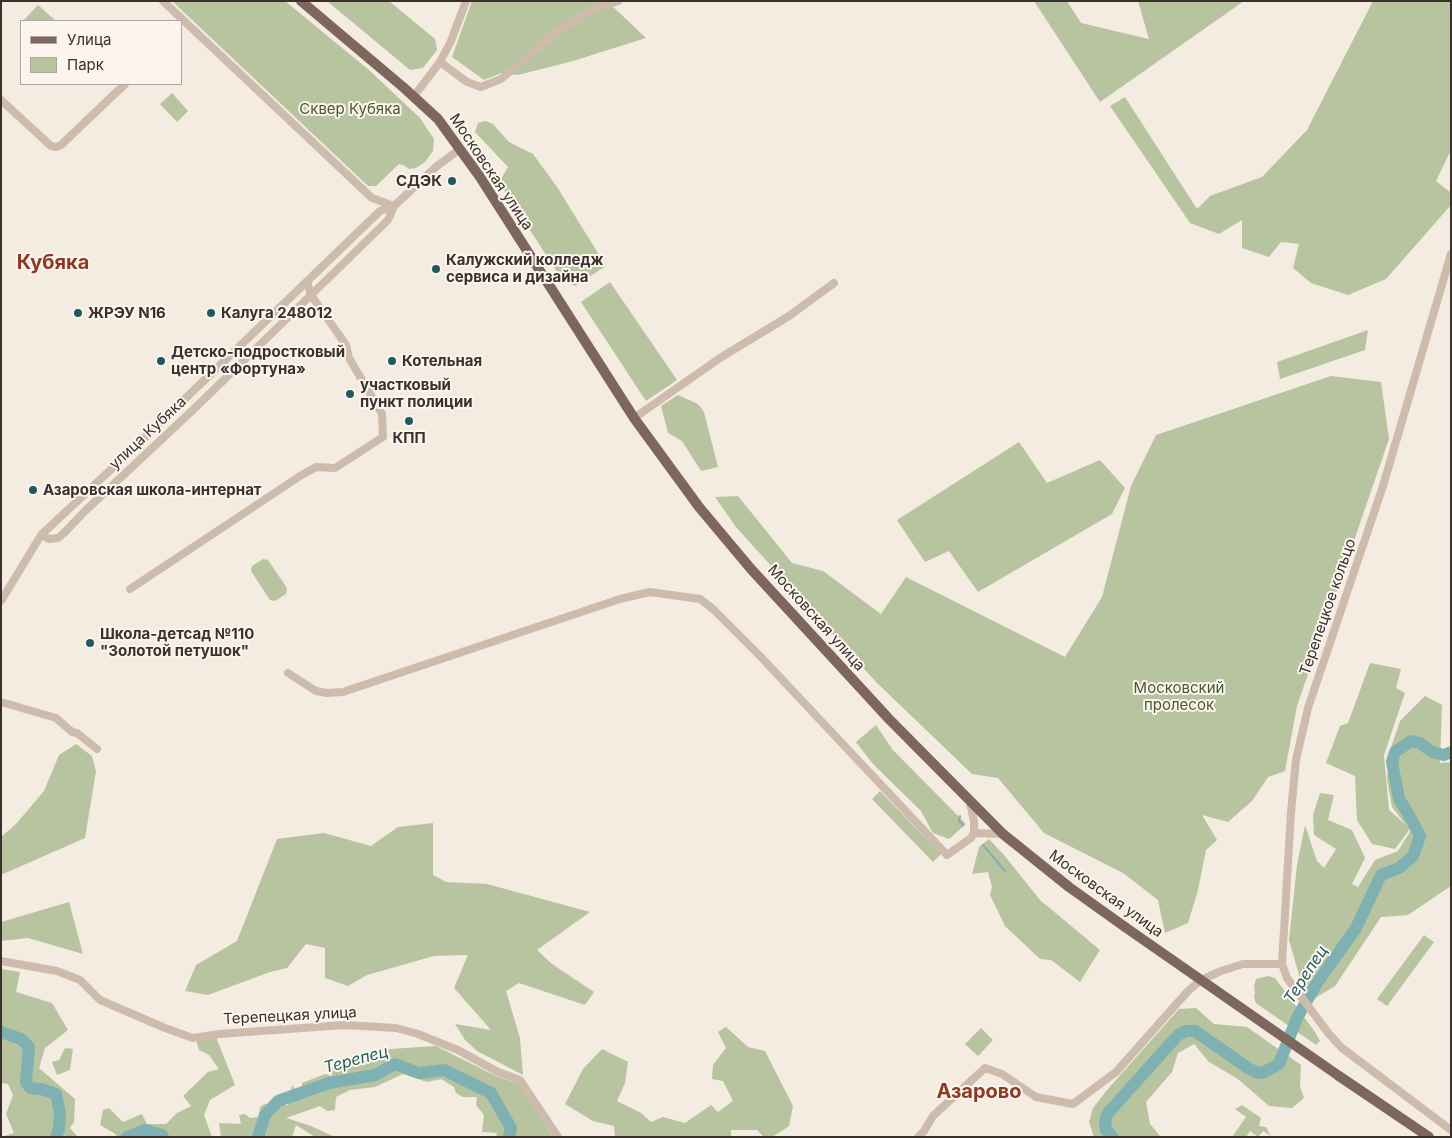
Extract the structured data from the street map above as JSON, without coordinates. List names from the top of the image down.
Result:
{
  "streets": {
    "main road": ["Московская улица"],
    "street": ["улица Кубяка", "Терепецкое кольцо", "Терепецкая улица"]
  },
  "crossings": [
    ["Московская улица", "улица Кубяка"]
  ],
  "districts": ["Кубяка", "Азарово"],
  "water": ["Терепец"],
  "parks": ["Сквер Кубяка", "Московский пролесок"],
  "places": [
    "СДЭК",
    "Калужский колледж сервиса и дизайна",
    "ЖРЭУ N16",
    "Калуга 248012",
    "Детско-подростковый центр «Фортуна»",
    "Котельная",
    "участковый пункт полиции",
    "КПП",
    "Азаровская школа-интернат",
    "Школа-детсад №110 \"Золотой петушок\""
  ],
  "legend": ["Улица", "Парк"]
}
